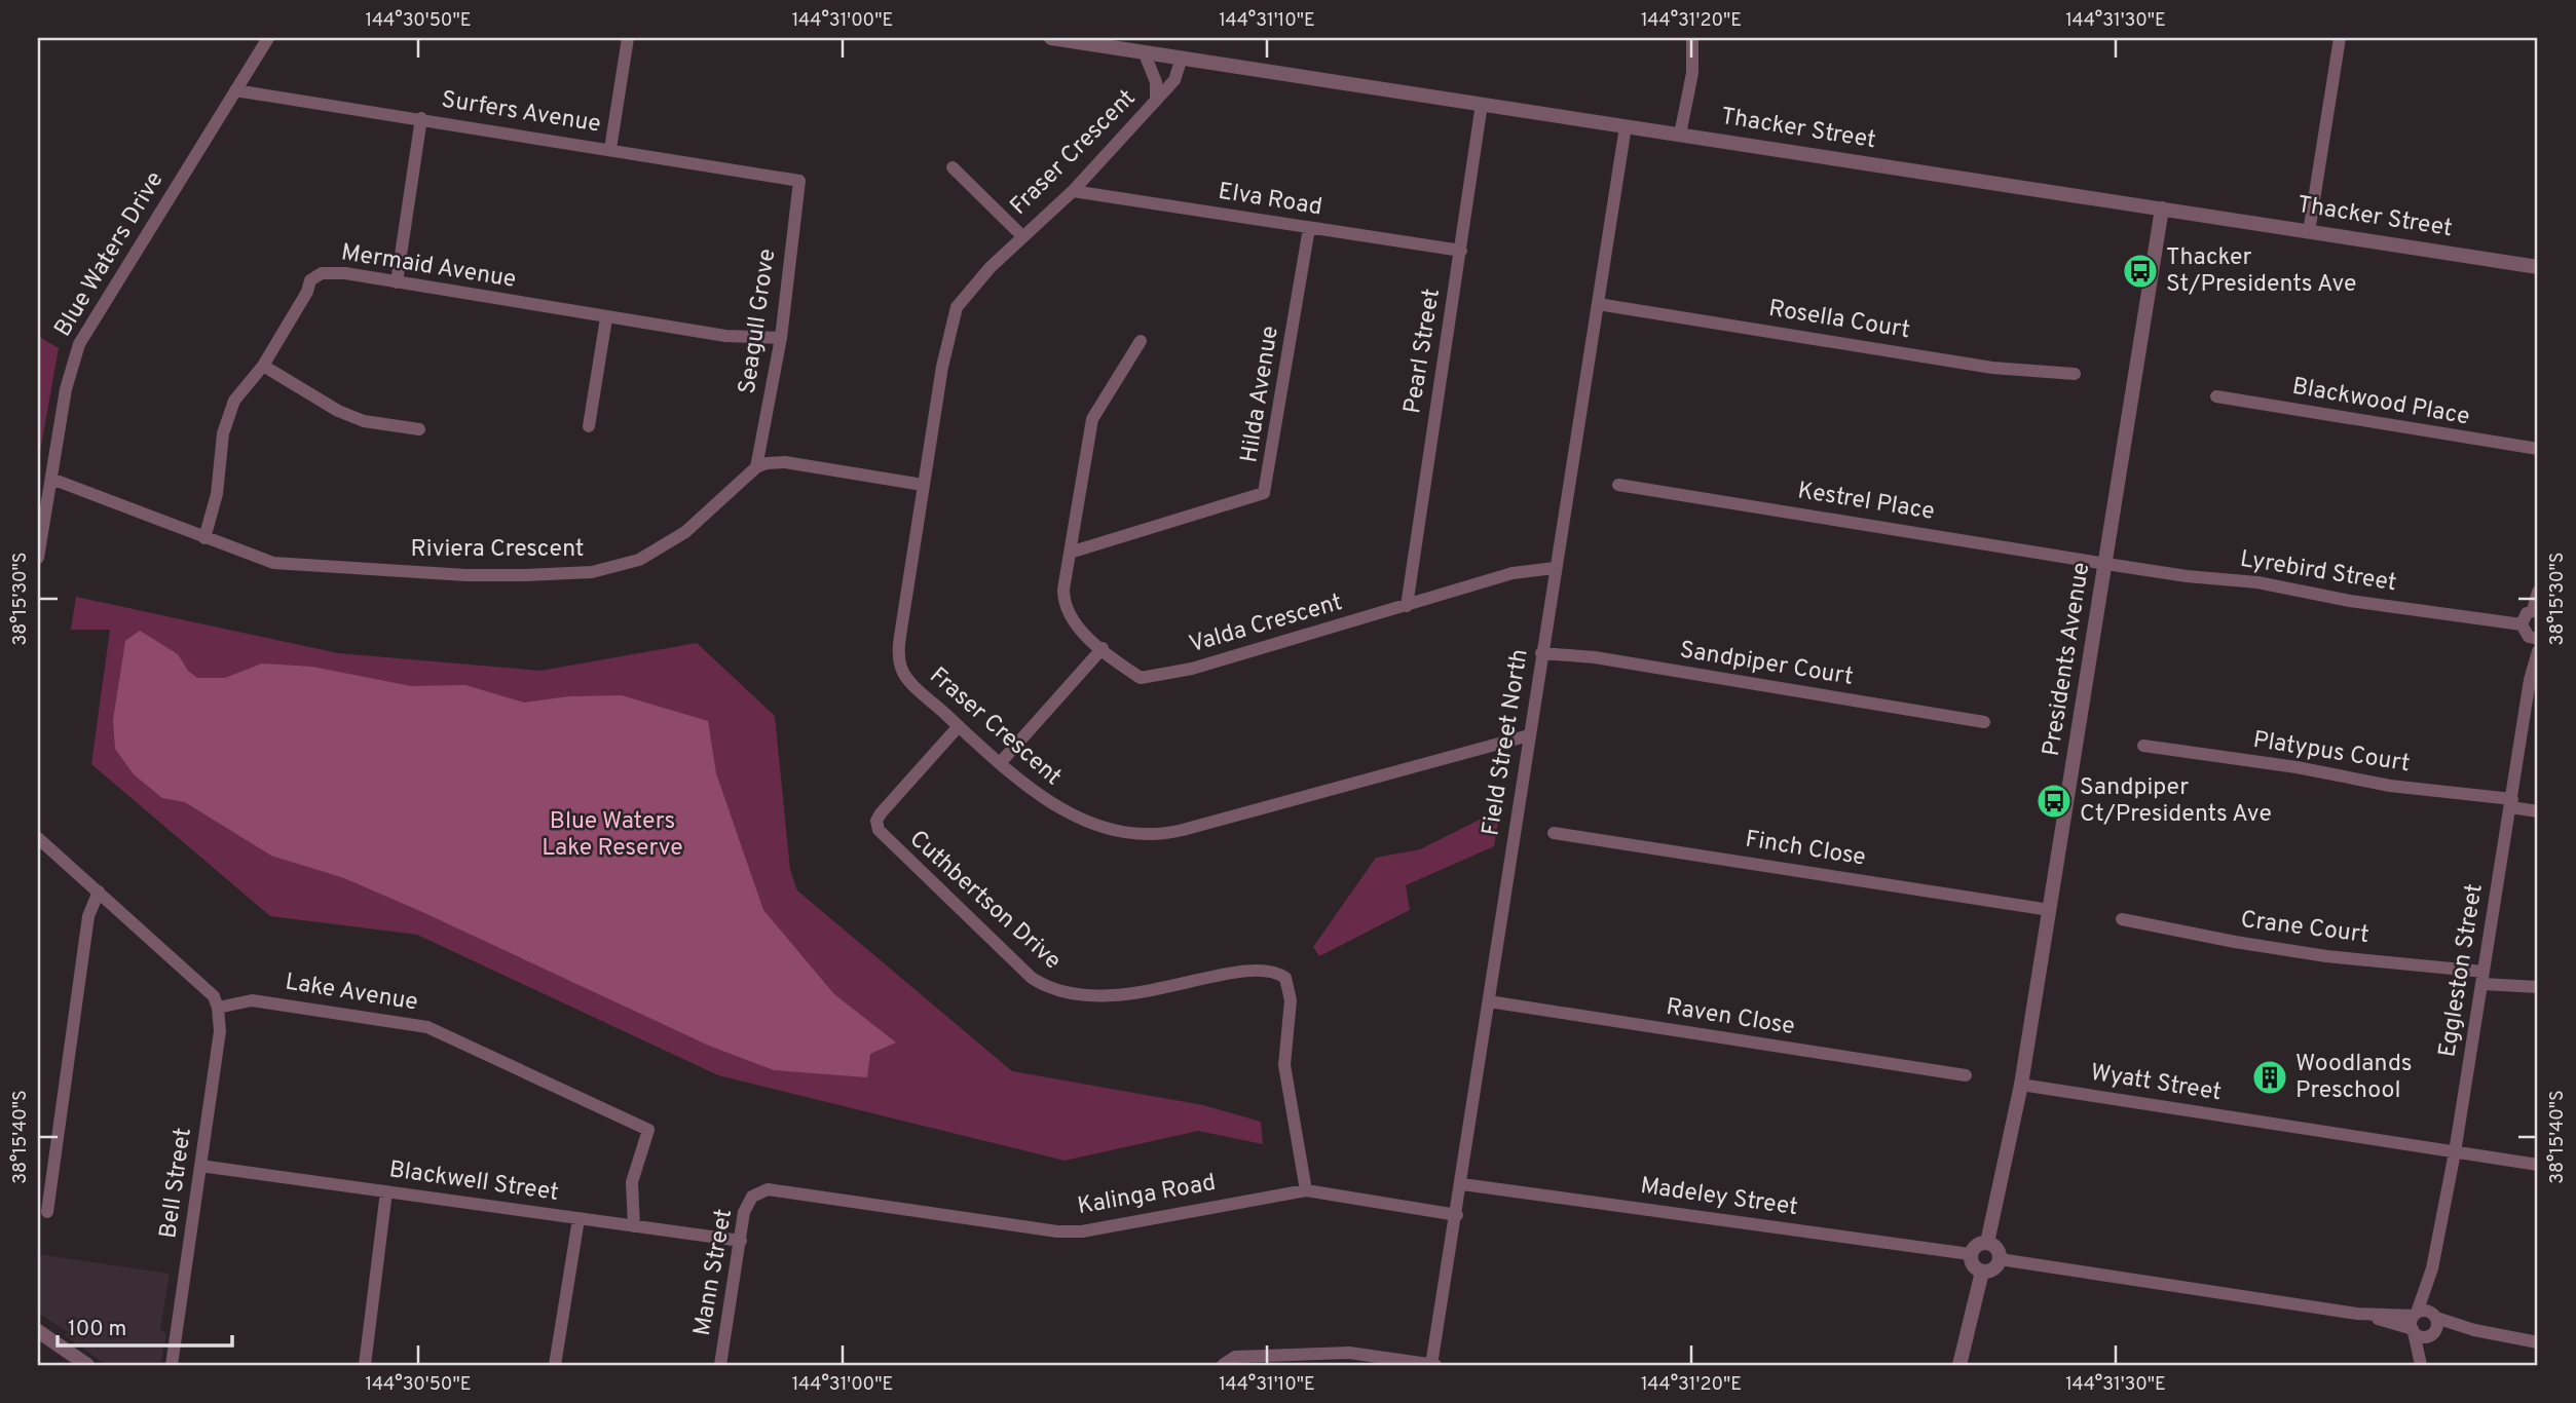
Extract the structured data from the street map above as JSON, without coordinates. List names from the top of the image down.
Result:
{
  "streets": {
    "street": [
      "Surfers Avenue",
      "Thacker Street",
      "Fraser Crescent",
      "Elva Road",
      "Blue Waters Drive",
      "Mermaid Avenue",
      "Rosella Court",
      "Seagull Grove",
      "Pearl Street",
      "Hilda Avenue",
      "Blackwood Place",
      "Kestrel Place",
      "Riviera Crescent",
      "Lyrebird Street",
      "Valda Crescent",
      "Presidents Avenue",
      "Sandpiper Court",
      "Field Street North",
      "Platypus Court",
      "Finch Close",
      "Cuthbertson Drive",
      "Crane Court",
      "Eggleston Street",
      "Lake Avenue",
      "Raven Close",
      "Wyatt Street",
      "Blackwell Street",
      "Bell Street",
      "Kalinga Road",
      "Madeley Street",
      "Mann Street"
    ]
  },
  "crossings": [
    ["Surfers Avenue", "Blue Waters Drive"],
    ["Surfers Avenue", "Seagull Grove"],
    ["Thacker Street", "Fraser Crescent"],
    ["Thacker Street", "Pearl Street"],
    ["Thacker Street", "Presidents Avenue"],
    ["Thacker Street", "Field Street North"],
    ["Fraser Crescent", "Elva Road"],
    ["Fraser Crescent", "Field Street North"],
    ["Fraser Crescent", "Cuthbertson Drive"],
    ["Elva Road", "Pearl Street"],
    ["Elva Road", "Hilda Avenue"],
    ["Blue Waters Drive", "Riviera Crescent"],
    ["Mermaid Avenue", "Seagull Grove"],
    ["Mermaid Avenue", "Riviera Crescent"],
    ["Rosella Court", "Field Street North"],
    ["Seagull Grove", "Riviera Crescent"],
    ["Pearl Street", "Valda Crescent"],
    ["Hilda Avenue", "Valda Crescent"],
    ["Kestrel Place", "Lyrebird Street"],
    ["Kestrel Place", "Presidents Avenue"],
    ["Lyrebird Street", "Presidents Avenue"],
    ["Lyrebird Street", "Eggleston Street"],
    ["Valda Crescent", "Field Street North"],
    ["Presidents Avenue", "Finch Close"],
    ["Presidents Avenue", "Wyatt Street"],
    ["Presidents Avenue", "Madeley Street"],
    ["Sandpiper Court", "Field Street North"],
    ["Field Street North", "Raven Close"],
    ["Field Street North", "Kalinga Road"],
    ["Field Street North", "Madeley Street"],
    ["Platypus Court", "Eggleston Street"],
    ["Cuthbertson Drive", "Kalinga Road"],
    ["Crane Court", "Eggleston Street"],
    ["Eggleston Street", "Wyatt Street"],
    ["Lake Avenue", "Blackwell Street"],
    ["Lake Avenue", "Bell Street"],
    ["Blackwell Street", "Bell Street"],
    ["Blackwell Street", "Mann Street"],
    ["Kalinga Road", "Mann Street"]
  ],
  "parks": ["Blue Waters Lake Reserve"],
  "places": {
    "bus stop": ["Thacker St/Presidents Ave", "Sandpiper Ct/Presidents Ave"],
    "building": ["Woodlands Preschool"]
  },
  "scale_bar": "100 m",
  "coordinates": [
    "144°30'50\"E",
    "144°31'00\"E",
    "144°31'10\"E",
    "144°31'20\"E",
    "144°31'30\"E",
    "38°15'30\"S",
    "38°15'40\"S"
  ]
}
